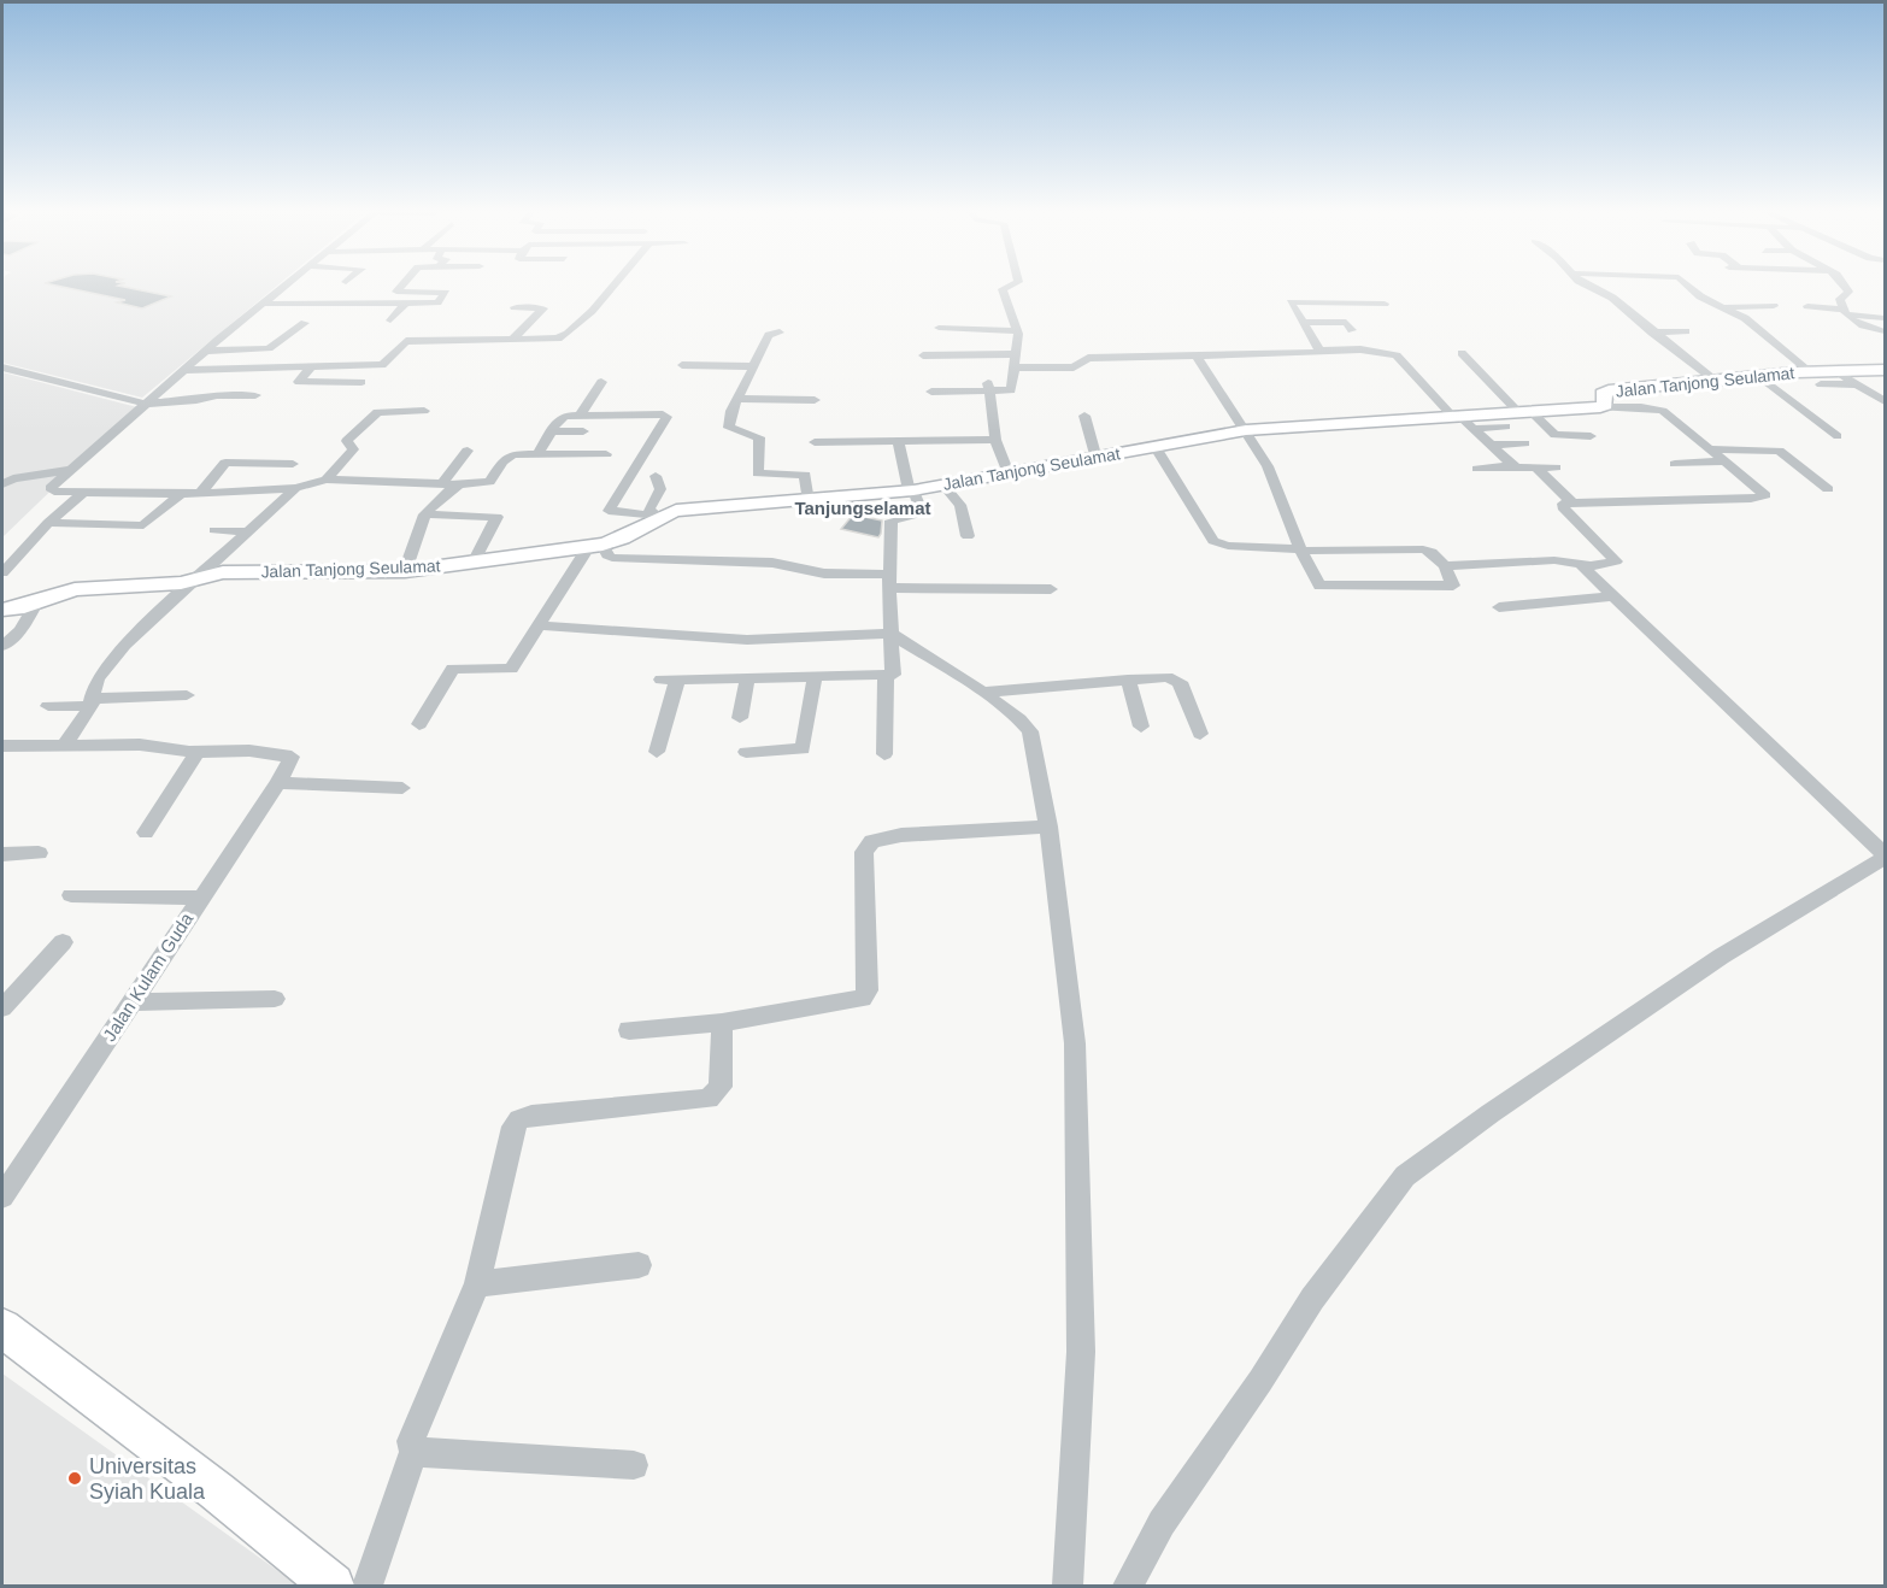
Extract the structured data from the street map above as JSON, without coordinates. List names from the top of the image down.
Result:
{
  "streets": {
    "street": ["Jalan Tanjong Seulamat", "Jalan Kulam Guda"]
  },
  "districts": ["Tanjungselamat"],
  "places": ["Universitas Syiah Kuala"]
}
